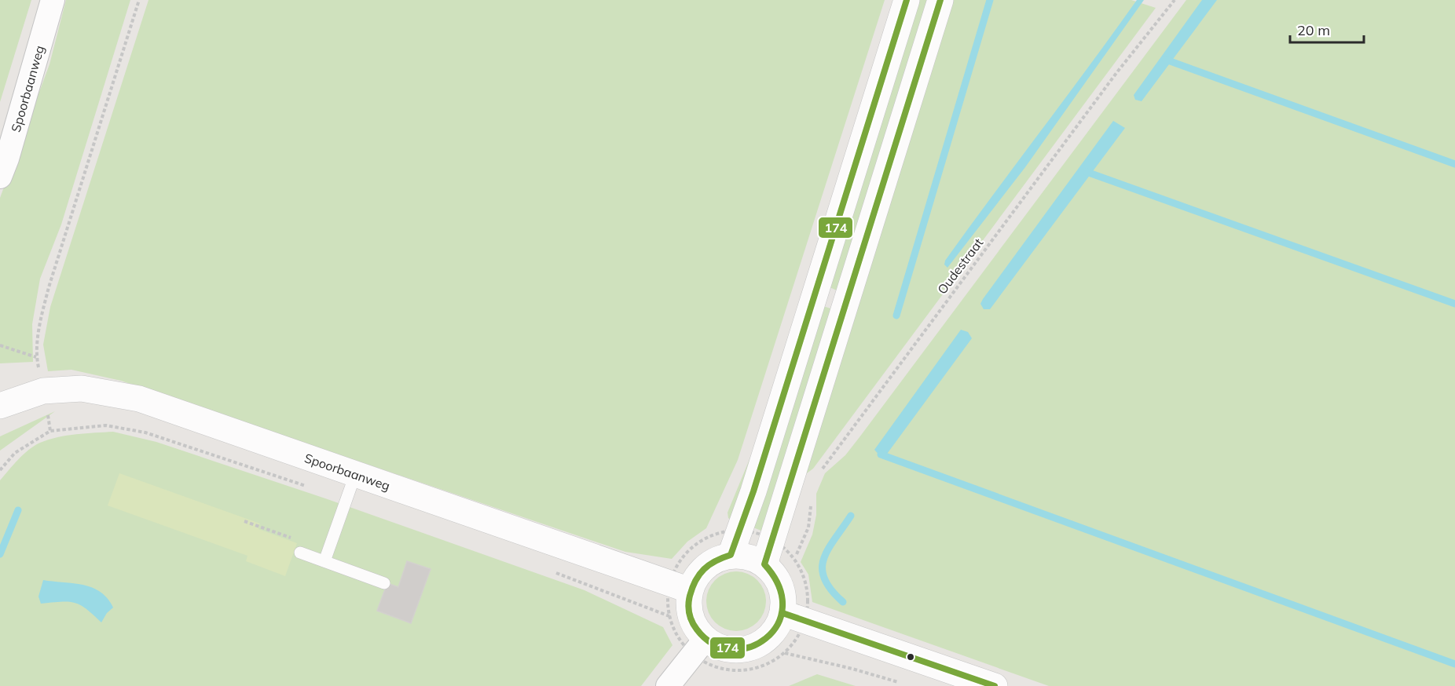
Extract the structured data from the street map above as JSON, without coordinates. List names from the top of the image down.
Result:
{
  "streets": {
    "street": ["Spoorbaanweg"],
    "path": ["Oudestraat"]
  },
  "lines": ["transit line 174"],
  "scale_bar": "20 m"
}
